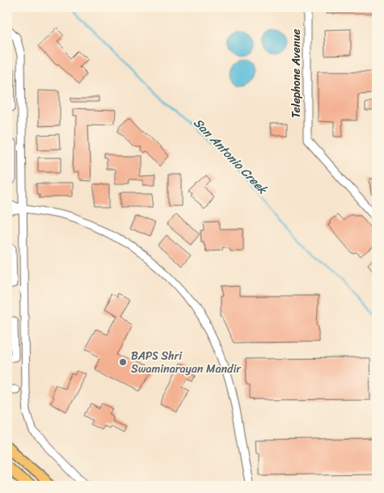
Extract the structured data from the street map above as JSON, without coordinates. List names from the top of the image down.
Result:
{
  "streets": {
    "street": ["Telephone Avenue"]
  },
  "water": ["San Antonio Creek"],
  "places": ["BAPS Shri Swaminarayan Mandir"]
}
